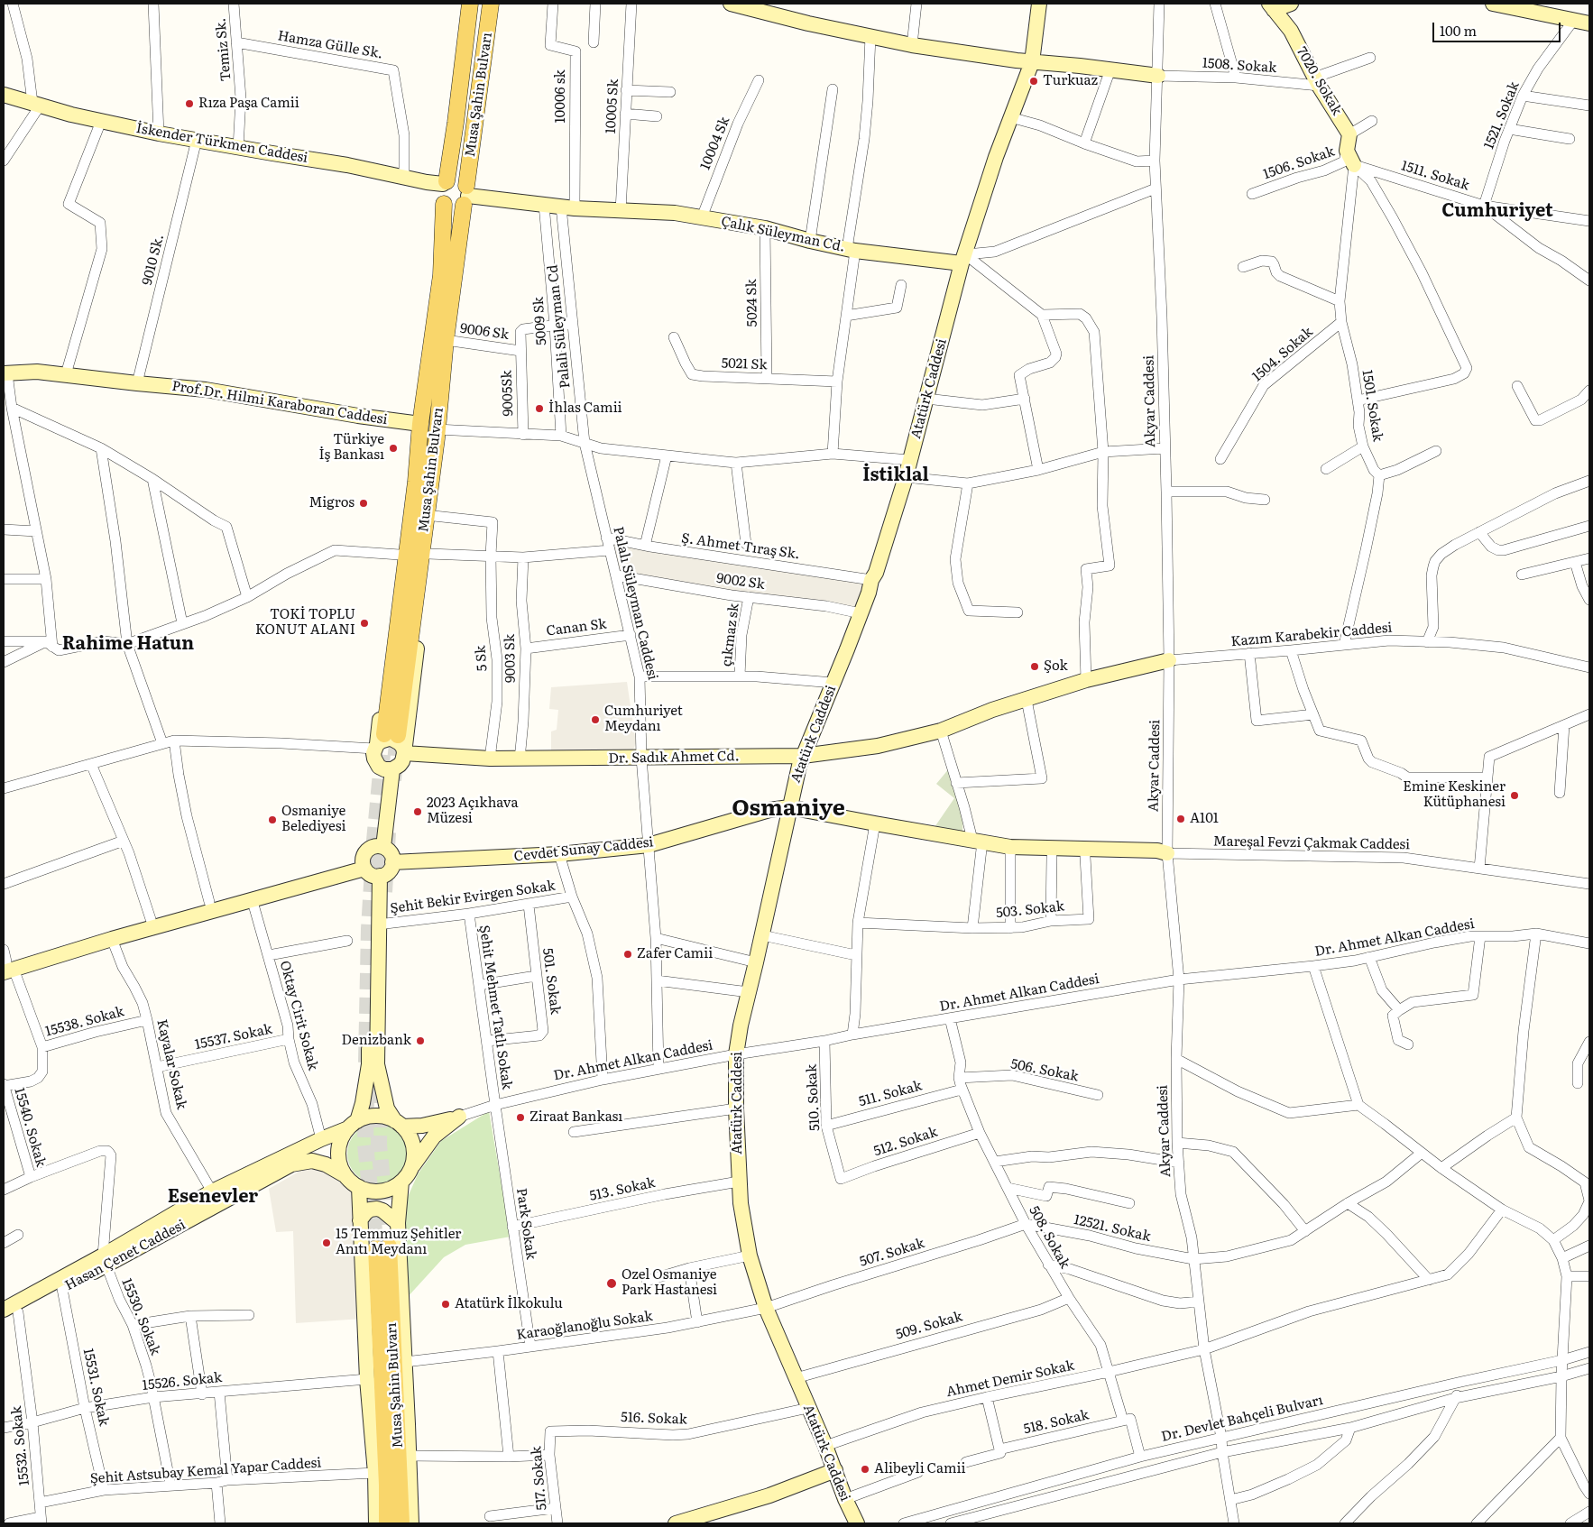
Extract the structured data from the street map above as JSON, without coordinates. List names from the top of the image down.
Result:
{
  "streets": {
    "main road": [
      "7020. Sokak",
      "Musa Şahin Bulvarı",
      "İskender Türkmen Caddesi",
      "Çalık Süleyman Cd.",
      "Atatürk Caddesi",
      "Prof.Dr. Hilmi Karaboran Caddesi",
      "Dr. Sadık Ahmet Cd.",
      "Cevdet Sunay Caddesi",
      "Hasan Çenet Caddesi"
    ],
    "street": [
      "Hamza Gülle Sk.",
      "Temiz Sk.",
      "1508. Sokak",
      "10006 sk",
      "10005 Sk",
      "1521. Sokak",
      "10004 Sk",
      "1506. Sokak",
      "1511. Sokak",
      "9010 Sk.",
      "5024 Sk",
      "5009 Sk",
      "Palali Süleyman Cd",
      "9006 Sk",
      "1504. Sokak",
      "5021 Sk",
      "9005Sk",
      "Akyar Caddesi",
      "1501. Sokak",
      "Ş. Ahmet Tıraş Sk.",
      "9002 Sk",
      "Palalı Süleyman Caddesi",
      "Canan Sk",
      "çıkmaz sk",
      "Kazım Karabekir Caddesi",
      "5 Sk",
      "9003 Sk",
      "Mareşal Fevzi Çakmak Caddesi",
      "Şehit Bekir Evirgen Sokak",
      "503. Sokak",
      "Dr. Ahmet Alkan Caddesi",
      "501. Sokak",
      "Şehit Mehmet Tatlı Sokak",
      "Oktay Cirit Sokak",
      "15538. Sokak",
      "15537. Sokak",
      "Kayalar Sokak",
      "506. Sokak",
      "511. Sokak",
      "510. Sokak",
      "15540. Sokak",
      "512. Sokak",
      "513. Sokak",
      "Park Sokak",
      "12521. Sokak",
      "508. Sokak",
      "507. Sokak",
      "15530. Sokak",
      "Karaoğlanoğlu Sokak",
      "509. Sokak",
      "Ahmet Demir Sokak",
      "15526. Sokak",
      "15531. Sokak",
      "516. Sokak",
      "Dr. Devlet Bahçeli Bulvarı",
      "518. Sokak",
      "15532. Sokak",
      "Şehit Astsubay Kemal Yapar Caddesi",
      "517. Sokak"
    ]
  },
  "crossings": [
    ["Hamza Gülle Sk.", "Temiz Sk."],
    ["Hamza Gülle Sk.", "İskender Türkmen Caddesi"],
    ["Temiz Sk.", "İskender Türkmen Caddesi"],
    ["1508. Sokak", "7020. Sokak"],
    ["1508. Sokak", "Akyar Caddesi"],
    ["Musa Şahin Bulvarı", "İskender Türkmen Caddesi"],
    ["Musa Şahin Bulvarı", "Çalık Süleyman Cd."],
    ["Musa Şahin Bulvarı", "9006 Sk"],
    ["Musa Şahin Bulvarı", "Prof.Dr. Hilmi Karaboran Caddesi"],
    ["Musa Şahin Bulvarı", "Dr. Sadık Ahmet Cd."],
    ["10006 sk", "Çalık Süleyman Cd."],
    ["10006 sk", "Palali Süleyman Cd"],
    ["10005 Sk", "Çalık Süleyman Cd."],
    ["1521. Sokak", "1511. Sokak"],
    ["10004 Sk", "Çalık Süleyman Cd."],
    ["1511. Sokak", "1501. Sokak"],
    ["Çalık Süleyman Cd.", "5024 Sk"],
    ["Çalık Süleyman Cd.", "5009 Sk"],
    ["Çalık Süleyman Cd.", "Palali Süleyman Cd"],
    ["Çalık Süleyman Cd.", "Atatürk Caddesi"],
    ["9010 Sk.", "Prof.Dr. Hilmi Karaboran Caddesi"],
    ["5024 Sk", "5021 Sk"],
    ["5009 Sk", "9006 Sk"],
    ["Palali Süleyman Cd", "Palalı Süleyman Caddesi"],
    ["9006 Sk", "9005Sk"],
    ["1504. Sokak", "1501. Sokak"],
    ["Atatürk Caddesi", "Ş. Ahmet Tıraş Sk."],
    ["Atatürk Caddesi", "9002 Sk"],
    ["Atatürk Caddesi", "Dr. Sadık Ahmet Cd."],
    ["Atatürk Caddesi", "Cevdet Sunay Caddesi"],
    ["Atatürk Caddesi", "Dr. Ahmet Alkan Caddesi"],
    ["Atatürk Caddesi", "513. Sokak"],
    ["Atatürk Caddesi", "507. Sokak"],
    ["Atatürk Caddesi", "Karaoğlanoğlu Sokak"],
    ["Atatürk Caddesi", "509. Sokak"],
    ["Atatürk Caddesi", "Ahmet Demir Sokak"],
    ["Atatürk Caddesi", "516. Sokak"],
    ["Akyar Caddesi", "Kazım Karabekir Caddesi"],
    ["Akyar Caddesi", "Dr. Sadık Ahmet Cd."],
    ["Akyar Caddesi", "Mareşal Fevzi Çakmak Caddesi"],
    ["Akyar Caddesi", "Dr. Ahmet Alkan Caddesi"],
    ["Akyar Caddesi", "12521. Sokak"],
    ["Akyar Caddesi", "Ahmet Demir Sokak"],
    ["Akyar Caddesi", "Dr. Devlet Bahçeli Bulvarı"],
    ["Ş. Ahmet Tıraş Sk.", "Palalı Süleyman Caddesi"],
    ["9002 Sk", "Palalı Süleyman Caddesi"],
    ["9002 Sk", "çıkmaz sk"],
    ["Palalı Süleyman Caddesi", "Canan Sk"],
    ["Palalı Süleyman Caddesi", "Dr. Sadık Ahmet Cd."],
    ["Palalı Süleyman Caddesi", "Cevdet Sunay Caddesi"],
    ["Palalı Süleyman Caddesi", "Dr. Ahmet Alkan Caddesi"],
    ["Canan Sk", "9003 Sk"],
    ["Kazım Karabekir Caddesi", "Dr. Sadık Ahmet Cd."],
    ["5 Sk", "Dr. Sadık Ahmet Cd."],
    ["9003 Sk", "Dr. Sadık Ahmet Cd."],
    ["Cevdet Sunay Caddesi", "503. Sokak"],
    ["Şehit Bekir Evirgen Sokak", "501. Sokak"],
    ["Şehit Bekir Evirgen Sokak", "Şehit Mehmet Tatlı Sokak"],
    ["Dr. Ahmet Alkan Caddesi", "Şehit Mehmet Tatlı Sokak"],
    ["Dr. Ahmet Alkan Caddesi", "510. Sokak"],
    ["Dr. Ahmet Alkan Caddesi", "Park Sokak"],
    ["Dr. Ahmet Alkan Caddesi", "508. Sokak"],
    ["501. Sokak", "Şehit Mehmet Tatlı Sokak"],
    ["Şehit Mehmet Tatlı Sokak", "Park Sokak"],
    ["Oktay Cirit Sokak", "15537. Sokak"],
    ["15538. Sokak", "Kayalar Sokak"],
    ["15538. Sokak", "15540. Sokak"],
    ["15537. Sokak", "Kayalar Sokak"],
    ["506. Sokak", "508. Sokak"],
    ["511. Sokak", "510. Sokak"],
    ["511. Sokak", "508. Sokak"],
    ["510. Sokak", "512. Sokak"],
    ["512. Sokak", "508. Sokak"],
    ["513. Sokak", "Park Sokak"],
    ["Park Sokak", "Karaoğlanoğlu Sokak"],
    ["12521. Sokak", "508. Sokak"],
    ["12521. Sokak", "507. Sokak"],
    ["508. Sokak", "507. Sokak"],
    ["508. Sokak", "509. Sokak"],
    ["508. Sokak", "Ahmet Demir Sokak"],
    ["508. Sokak", "Dr. Devlet Bahçeli Bulvarı"],
    ["508. Sokak", "518. Sokak"],
    ["507. Sokak", "Karaoğlanoğlu Sokak"],
    ["Hasan Çenet Caddesi", "15530. Sokak"],
    ["Hasan Çenet Caddesi", "15531. Sokak"],
    ["Hasan Çenet Caddesi", "15532. Sokak"],
    ["15530. Sokak", "15526. Sokak"],
    ["15530. Sokak", "Şehit Astsubay Kemal Yapar Caddesi"],
    ["15526. Sokak", "15531. Sokak"],
    ["15526. Sokak", "15532. Sokak"],
    ["15531. Sokak", "Şehit Astsubay Kemal Yapar Caddesi"],
    ["516. Sokak", "517. Sokak"],
    ["15532. Sokak", "Şehit Astsubay Kemal Yapar Caddesi"]
  ],
  "districts": [
    "Cumhuriyet",
    "İstiklal",
    "Rahime Hatun",
    "Osmaniye",
    "Esenevler"
  ],
  "places": [
    "Turkuaz",
    "Rıza Paşa Camii",
    "İhlas Camii",
    "Türkiye İş Bankası",
    "Migros",
    "TOKİ TOPLU KONUT ALANI",
    "Şok",
    "Cumhuriyet Meydanı",
    "Emine Keskiner Kütüphanesi",
    "2023 Açıkhava Müzesi",
    "A101",
    "Osmaniye Belediyesi",
    "Zafer Camii",
    "Denizbank",
    "Ziraat Bankası",
    "15 Temmuz Şehitler Anıtı Meydanı",
    "Ozel Osmaniye Park Hastanesi",
    "Atatürk İlkokulu",
    "Alibeyli Camii"
  ],
  "scale_bar": "100 m"
}
